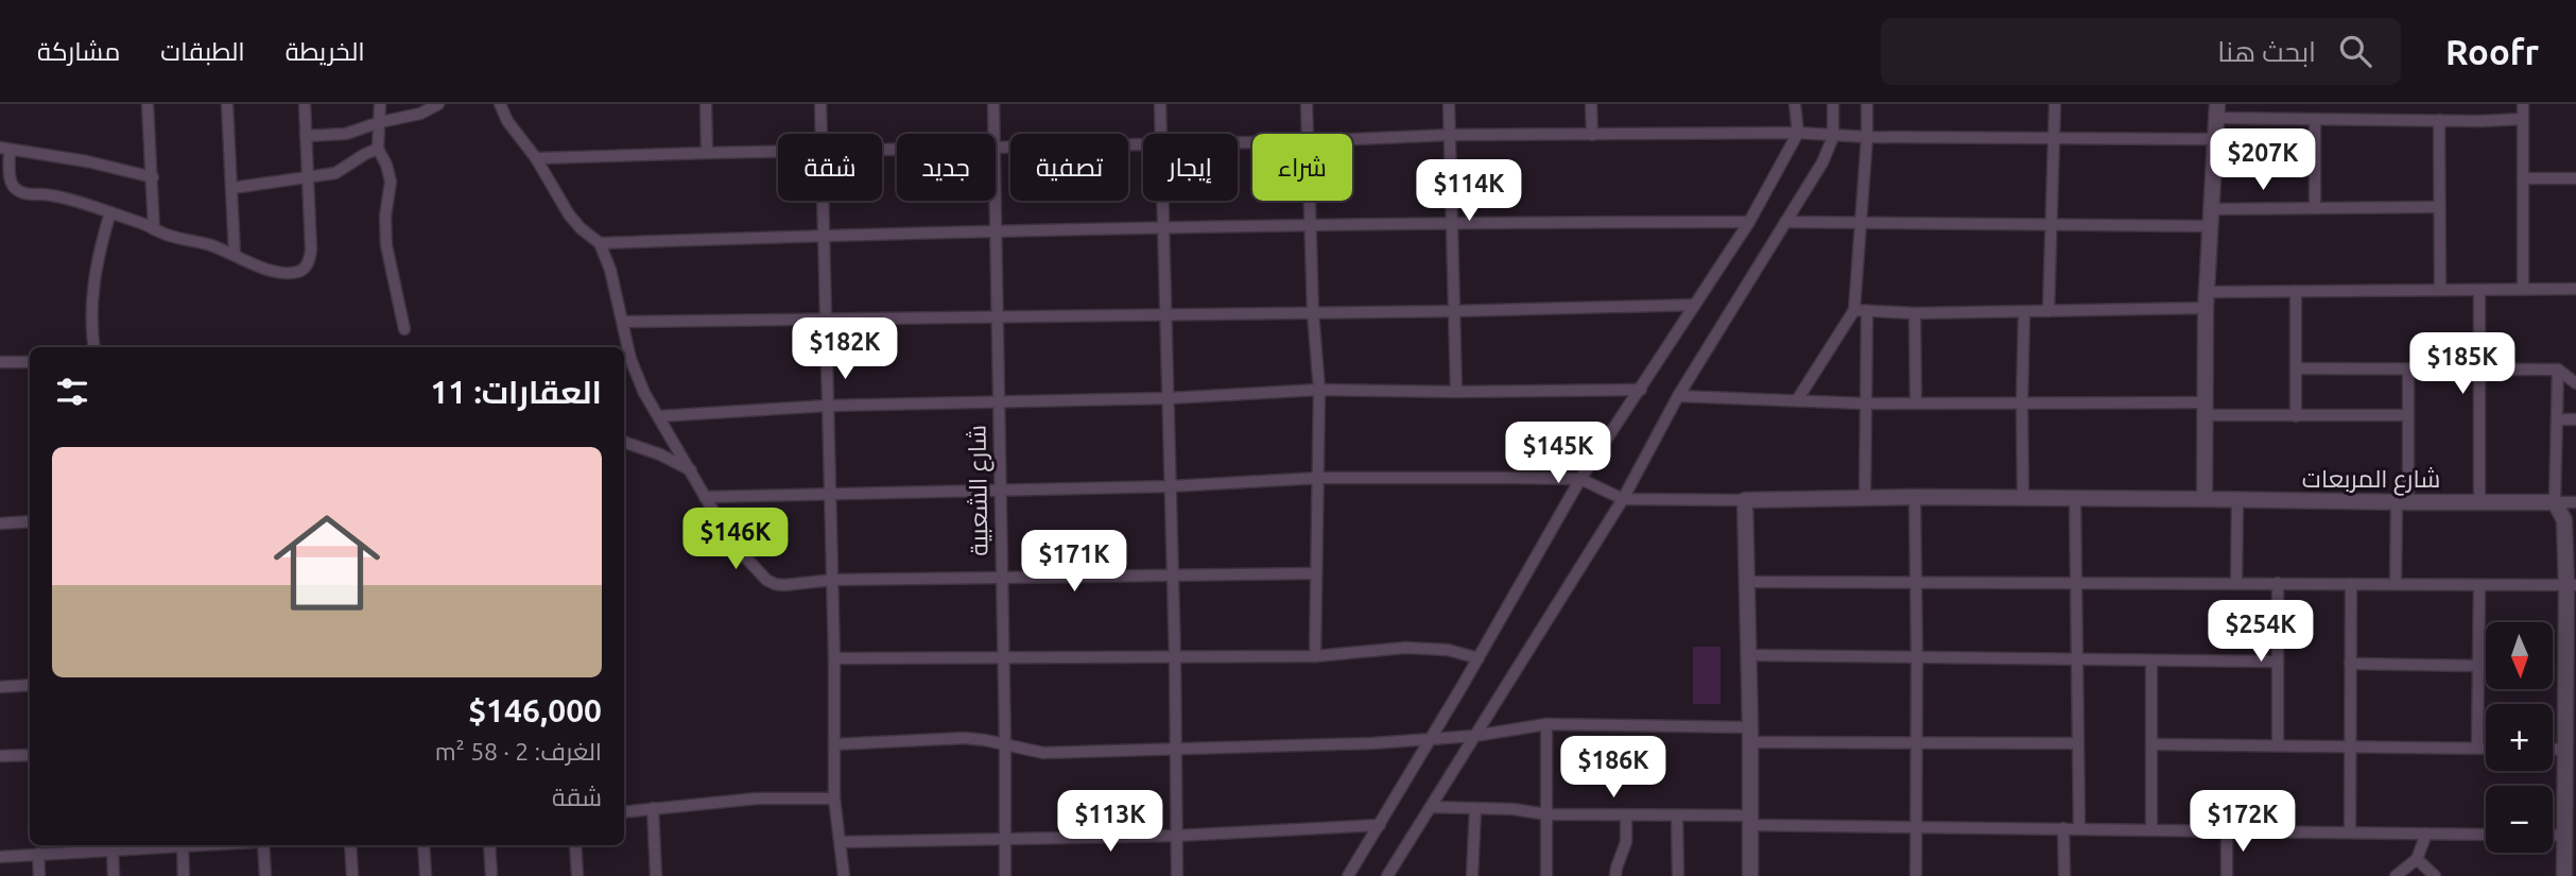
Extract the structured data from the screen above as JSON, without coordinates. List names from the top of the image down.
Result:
{
  "streets": {
    "street": ["شارع المربعات", "شارع الشعبية"]
  },
  "north": "bottom",
  "page": {
    "header": "Roofr",
    "search": "ابحث هنا",
    "nav": ["الخريطة", "الطبقات", "مشاركة"],
    "price": [
      "$207K",
      "$114K",
      "$182K",
      "$185K",
      "$145K",
      "$146K",
      "$171K",
      "$254K",
      "$186K",
      "$113K",
      "$172K"
    ],
    "chip": [
      "شراء",
      "إيجار",
      "تصفية",
      "جديد",
      "شقة"
    ],
    "heading": "العقارات: 11",
    "list": [
      {
        "name": "$146,000",
        "note": "الغرف: 2 · 58 m² · شقة"
      }
    ],
    "map_buttons": ["+", "−"]
  }
}
